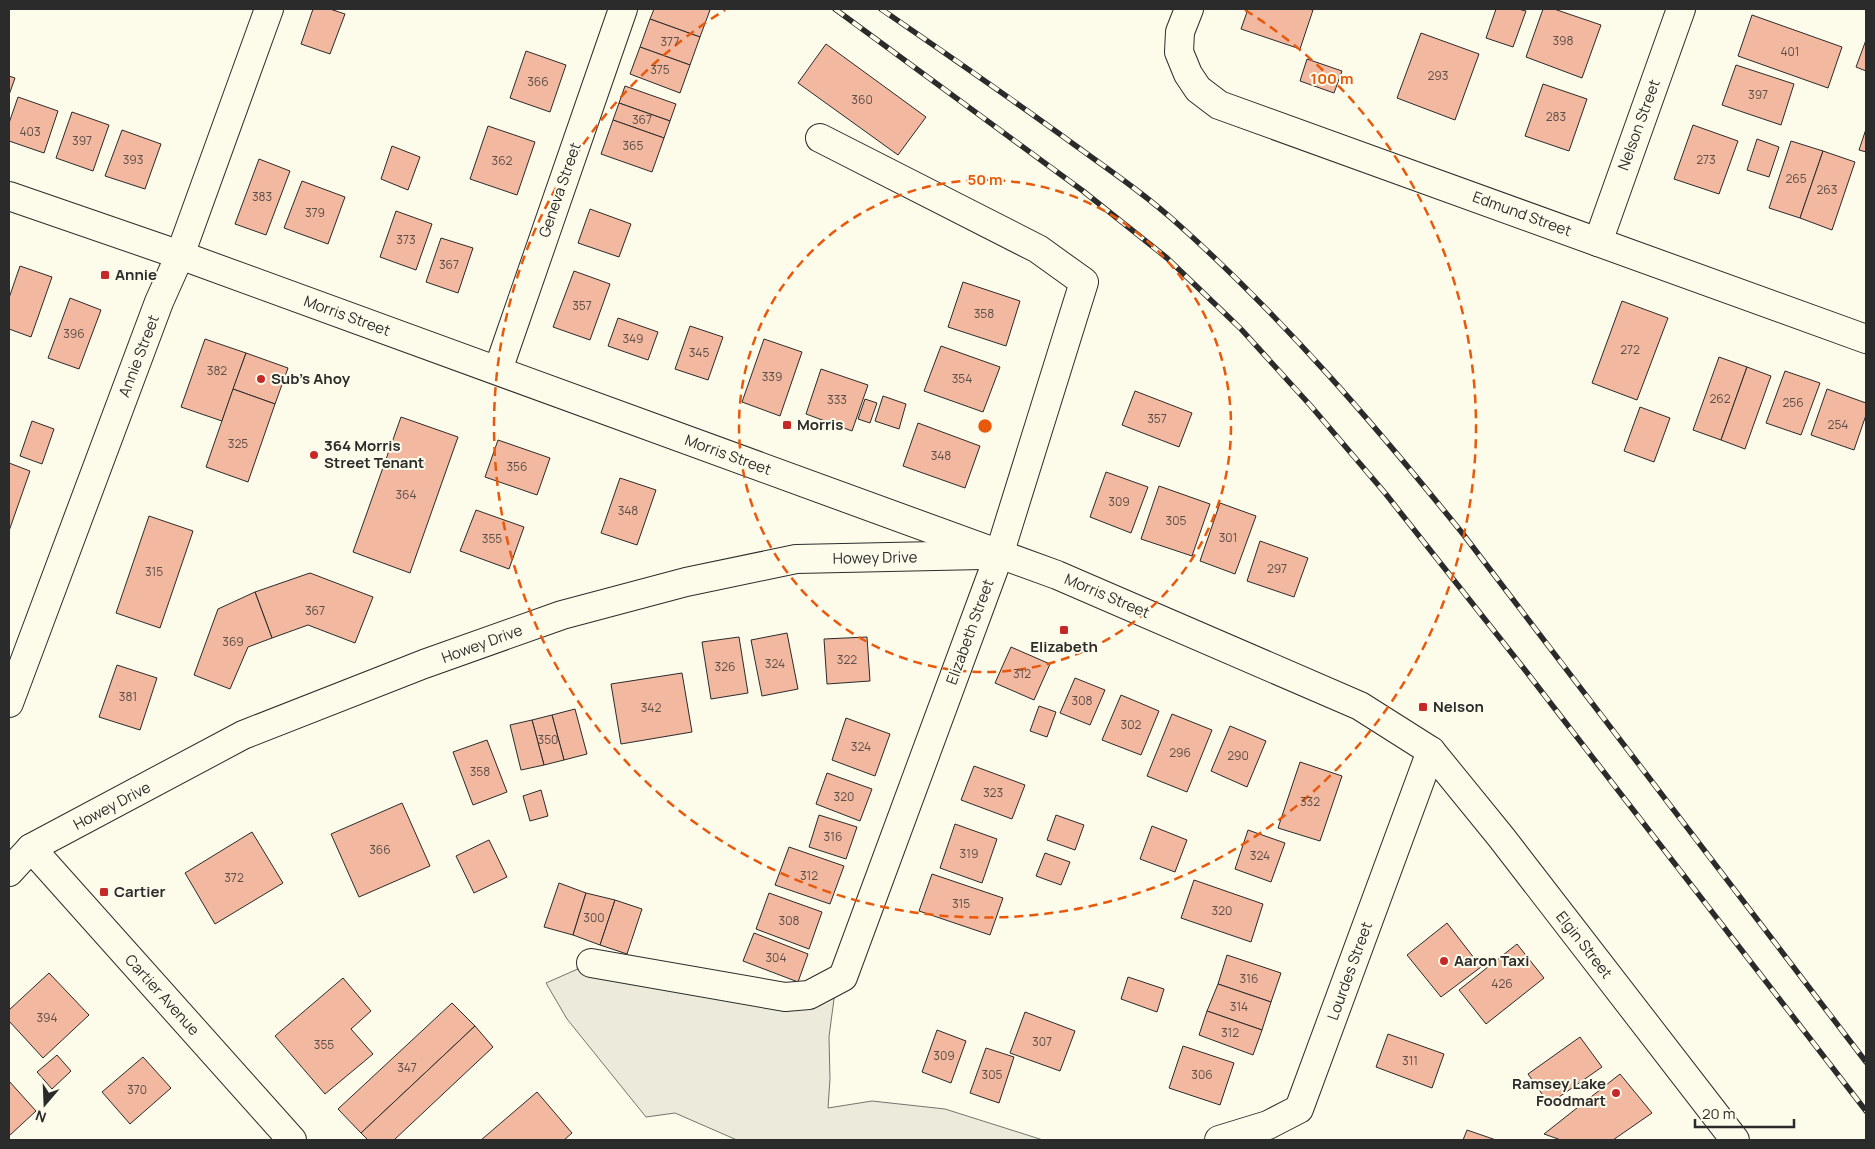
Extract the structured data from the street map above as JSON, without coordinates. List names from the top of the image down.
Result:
{
  "streets": {
    "street": [
      "Nelson Street",
      "Geneva Street",
      "Edmund Street",
      "Morris Street",
      "Annie Street",
      "Howey Drive",
      "Elizabeth Street",
      "Elgin Street",
      "Lourdes Street",
      "Cartier Avenue"
    ]
  },
  "crossings": [
    ["Nelson Street", "Edmund Street"],
    ["Geneva Street", "Morris Street"],
    ["Morris Street", "Annie Street"],
    ["Morris Street", "Howey Drive"],
    ["Morris Street", "Elizabeth Street"],
    ["Morris Street", "Elgin Street"],
    ["Morris Street", "Lourdes Street"],
    ["Howey Drive", "Elizabeth Street"],
    ["Howey Drive", "Cartier Avenue"],
    ["Elgin Street", "Lourdes Street"]
  ],
  "places": {
    "transit": [
      "Annie",
      "Morris",
      "Elizabeth",
      "Nelson",
      "Cartier"
    ],
    "other": [
      "Sub's Ahoy",
      "364 Morris Street Tenant",
      "Aaron Taxi",
      "Ramsey Lake Foodmart"
    ]
  },
  "house_numbers": [
    "398",
    "377",
    "401",
    "375",
    "293",
    "366",
    "397",
    "360",
    "283",
    "367",
    "403",
    "397",
    "365",
    "393",
    "273",
    "362",
    "265",
    "263",
    "383",
    "379",
    "373",
    "367",
    "357",
    "358",
    "396",
    "349",
    "272",
    "345",
    "382",
    "339",
    "354",
    "262",
    "333",
    "256",
    "357",
    "254",
    "325",
    "348",
    "356",
    "364",
    "309",
    "348",
    "305",
    "301",
    "355",
    "297",
    "315",
    "367",
    "369",
    "322",
    "324",
    "326",
    "312",
    "381",
    "308",
    "342",
    "302",
    "350",
    "324",
    "296",
    "290",
    "358",
    "323",
    "320",
    "332",
    "316",
    "366",
    "319",
    "324",
    "312",
    "372",
    "315",
    "320",
    "300",
    "308",
    "304",
    "316",
    "426",
    "314",
    "394",
    "312",
    "307",
    "355",
    "309",
    "311",
    "347",
    "305",
    "306",
    "370"
  ],
  "scale_bar": "20 m",
  "north": "bottom",
  "rings": ["100 m", "50 m"]
}
